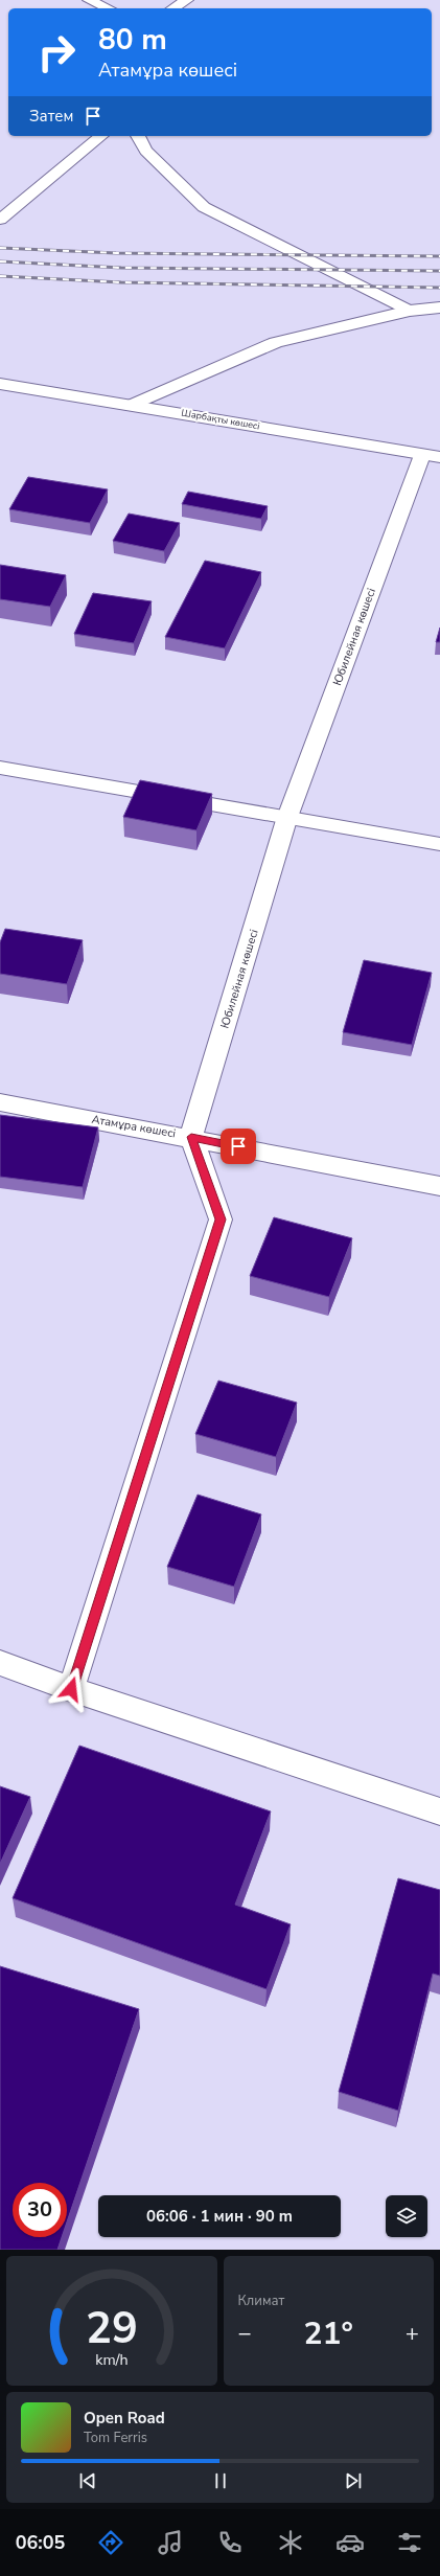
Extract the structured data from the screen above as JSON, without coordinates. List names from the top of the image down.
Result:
{
  "streets": {
    "street": ["Шарбақты көшесі", "Юбилейная көшесі", "Атамұра көшесі"]
  },
  "crossings": [
    ["Шарбақты көшесі", "Юбилейная көшесі"],
    ["Юбилейная көшесі", "Атамұра көшесі"]
  ],
  "page": {
    "turn": ["80 m", "Атамұра көшесі"],
    "then": "Затем",
    "limit": "30",
    "trip": "06:06 · 1 мин · 90 m",
    "tile": "Климат",
    "heat": ["−", "21°", "+"],
    "song": ["Open Road", "Tom Ferris"],
    "tabs": "06:05",
    "gauge": ["29", "km/h"]
  }
}
